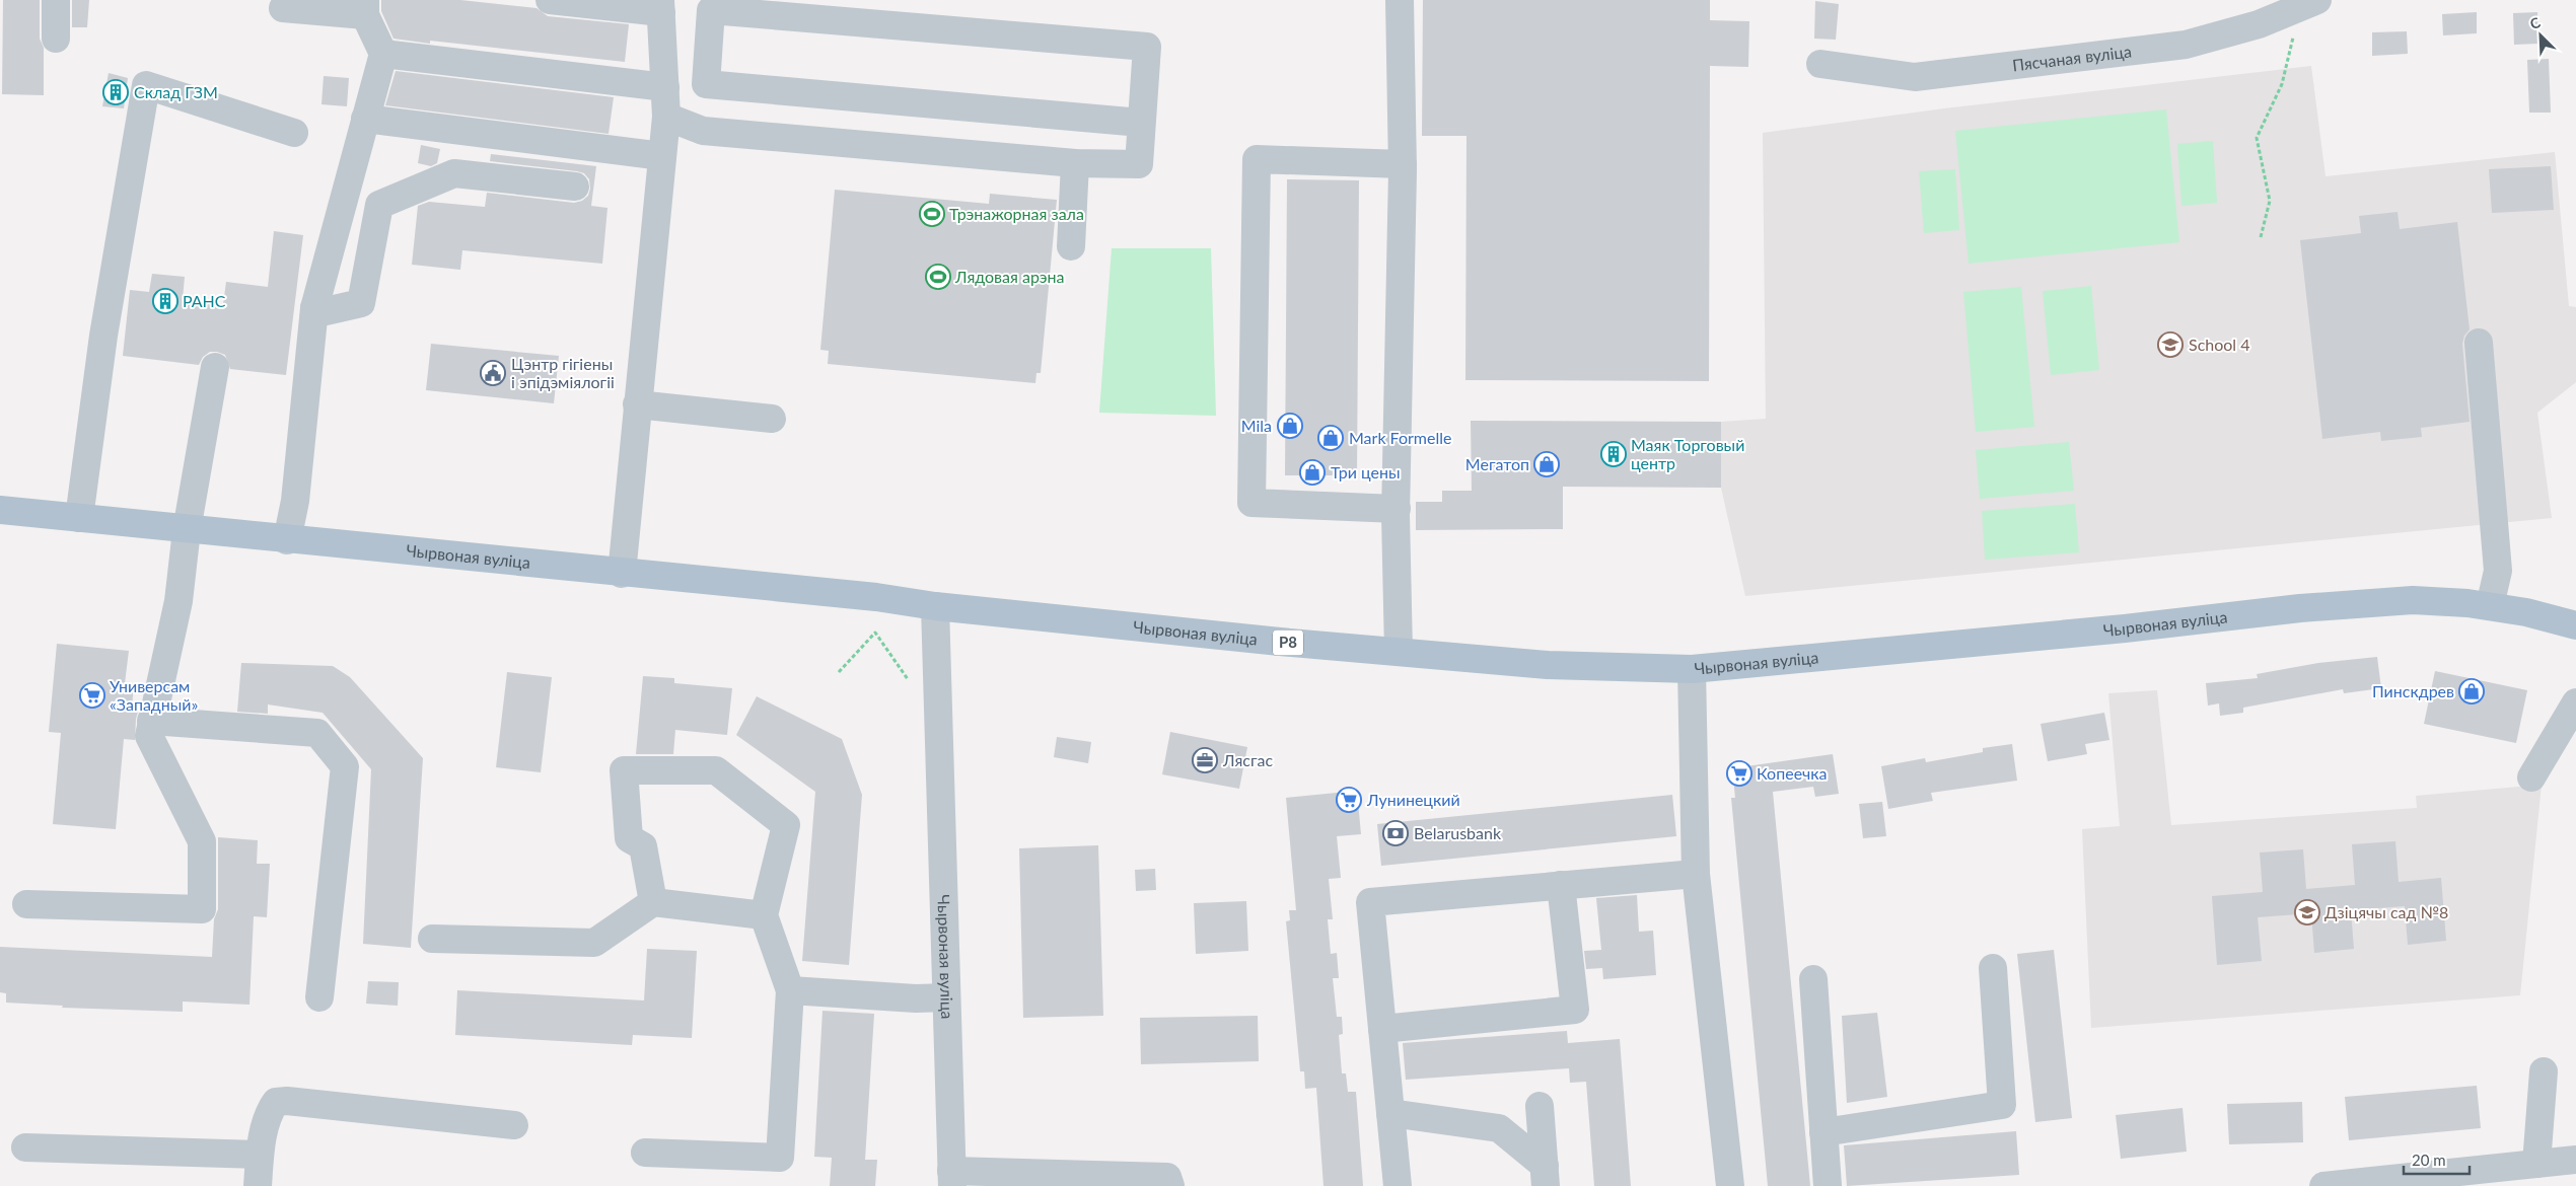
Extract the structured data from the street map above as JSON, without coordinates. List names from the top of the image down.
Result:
{
  "streets": {
    "main road": ["Чырвоная вуліца", "Р8"],
    "street": ["Пясчаная вуліца"]
  },
  "places": {
    "building": ["Склад ГЗМ", "РАНС", "Маяк Торговый центр"],
    "sports": ["Трэнажорная зала", "Лядовая арэна"],
    "school or university": ["School 4", "Дзіцячы сад №8"],
    "public building": ["Цэнтр гігіены і эпідэміялогіі"],
    "shop": [
      "Mila",
      "Mark Formelle",
      "Мегатоп",
      "Три цены",
      "Пинскдрев"
    ],
    "supermarket": ["Универсам «Западный»", "Копеечка", "Лунинецкий"],
    "office": ["Лясгас"],
    "bank": ["Belarusbank"]
  },
  "scale_bar": "20 m",
  "north": "top left"
}
